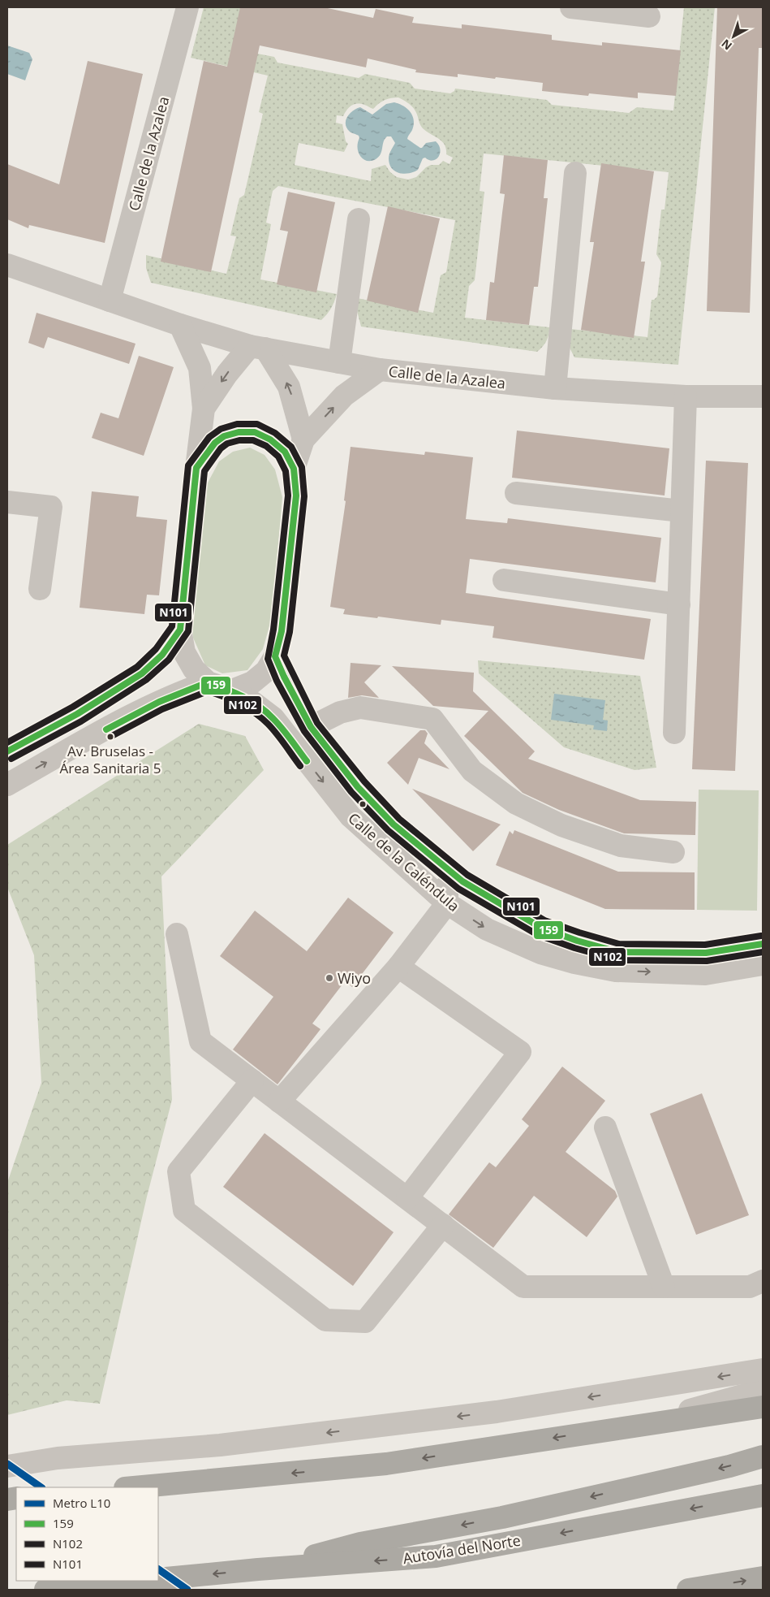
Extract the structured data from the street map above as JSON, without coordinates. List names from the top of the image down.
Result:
{
  "streets": {
    "highway": ["Autovía del Norte"],
    "street": ["Calle de la Azalea", "Calle de la Caléndula"]
  },
  "places": ["Av. Bruselas - Área Sanitaria 5", "Wiyo"],
  "lines": [
    "transit line N101",
    "transit line 159",
    "transit line N102",
    "metro line L10"
  ],
  "legend": [
    "Metro L10",
    "159",
    "N102",
    "N101"
  ],
  "north": "bottom left"
}
